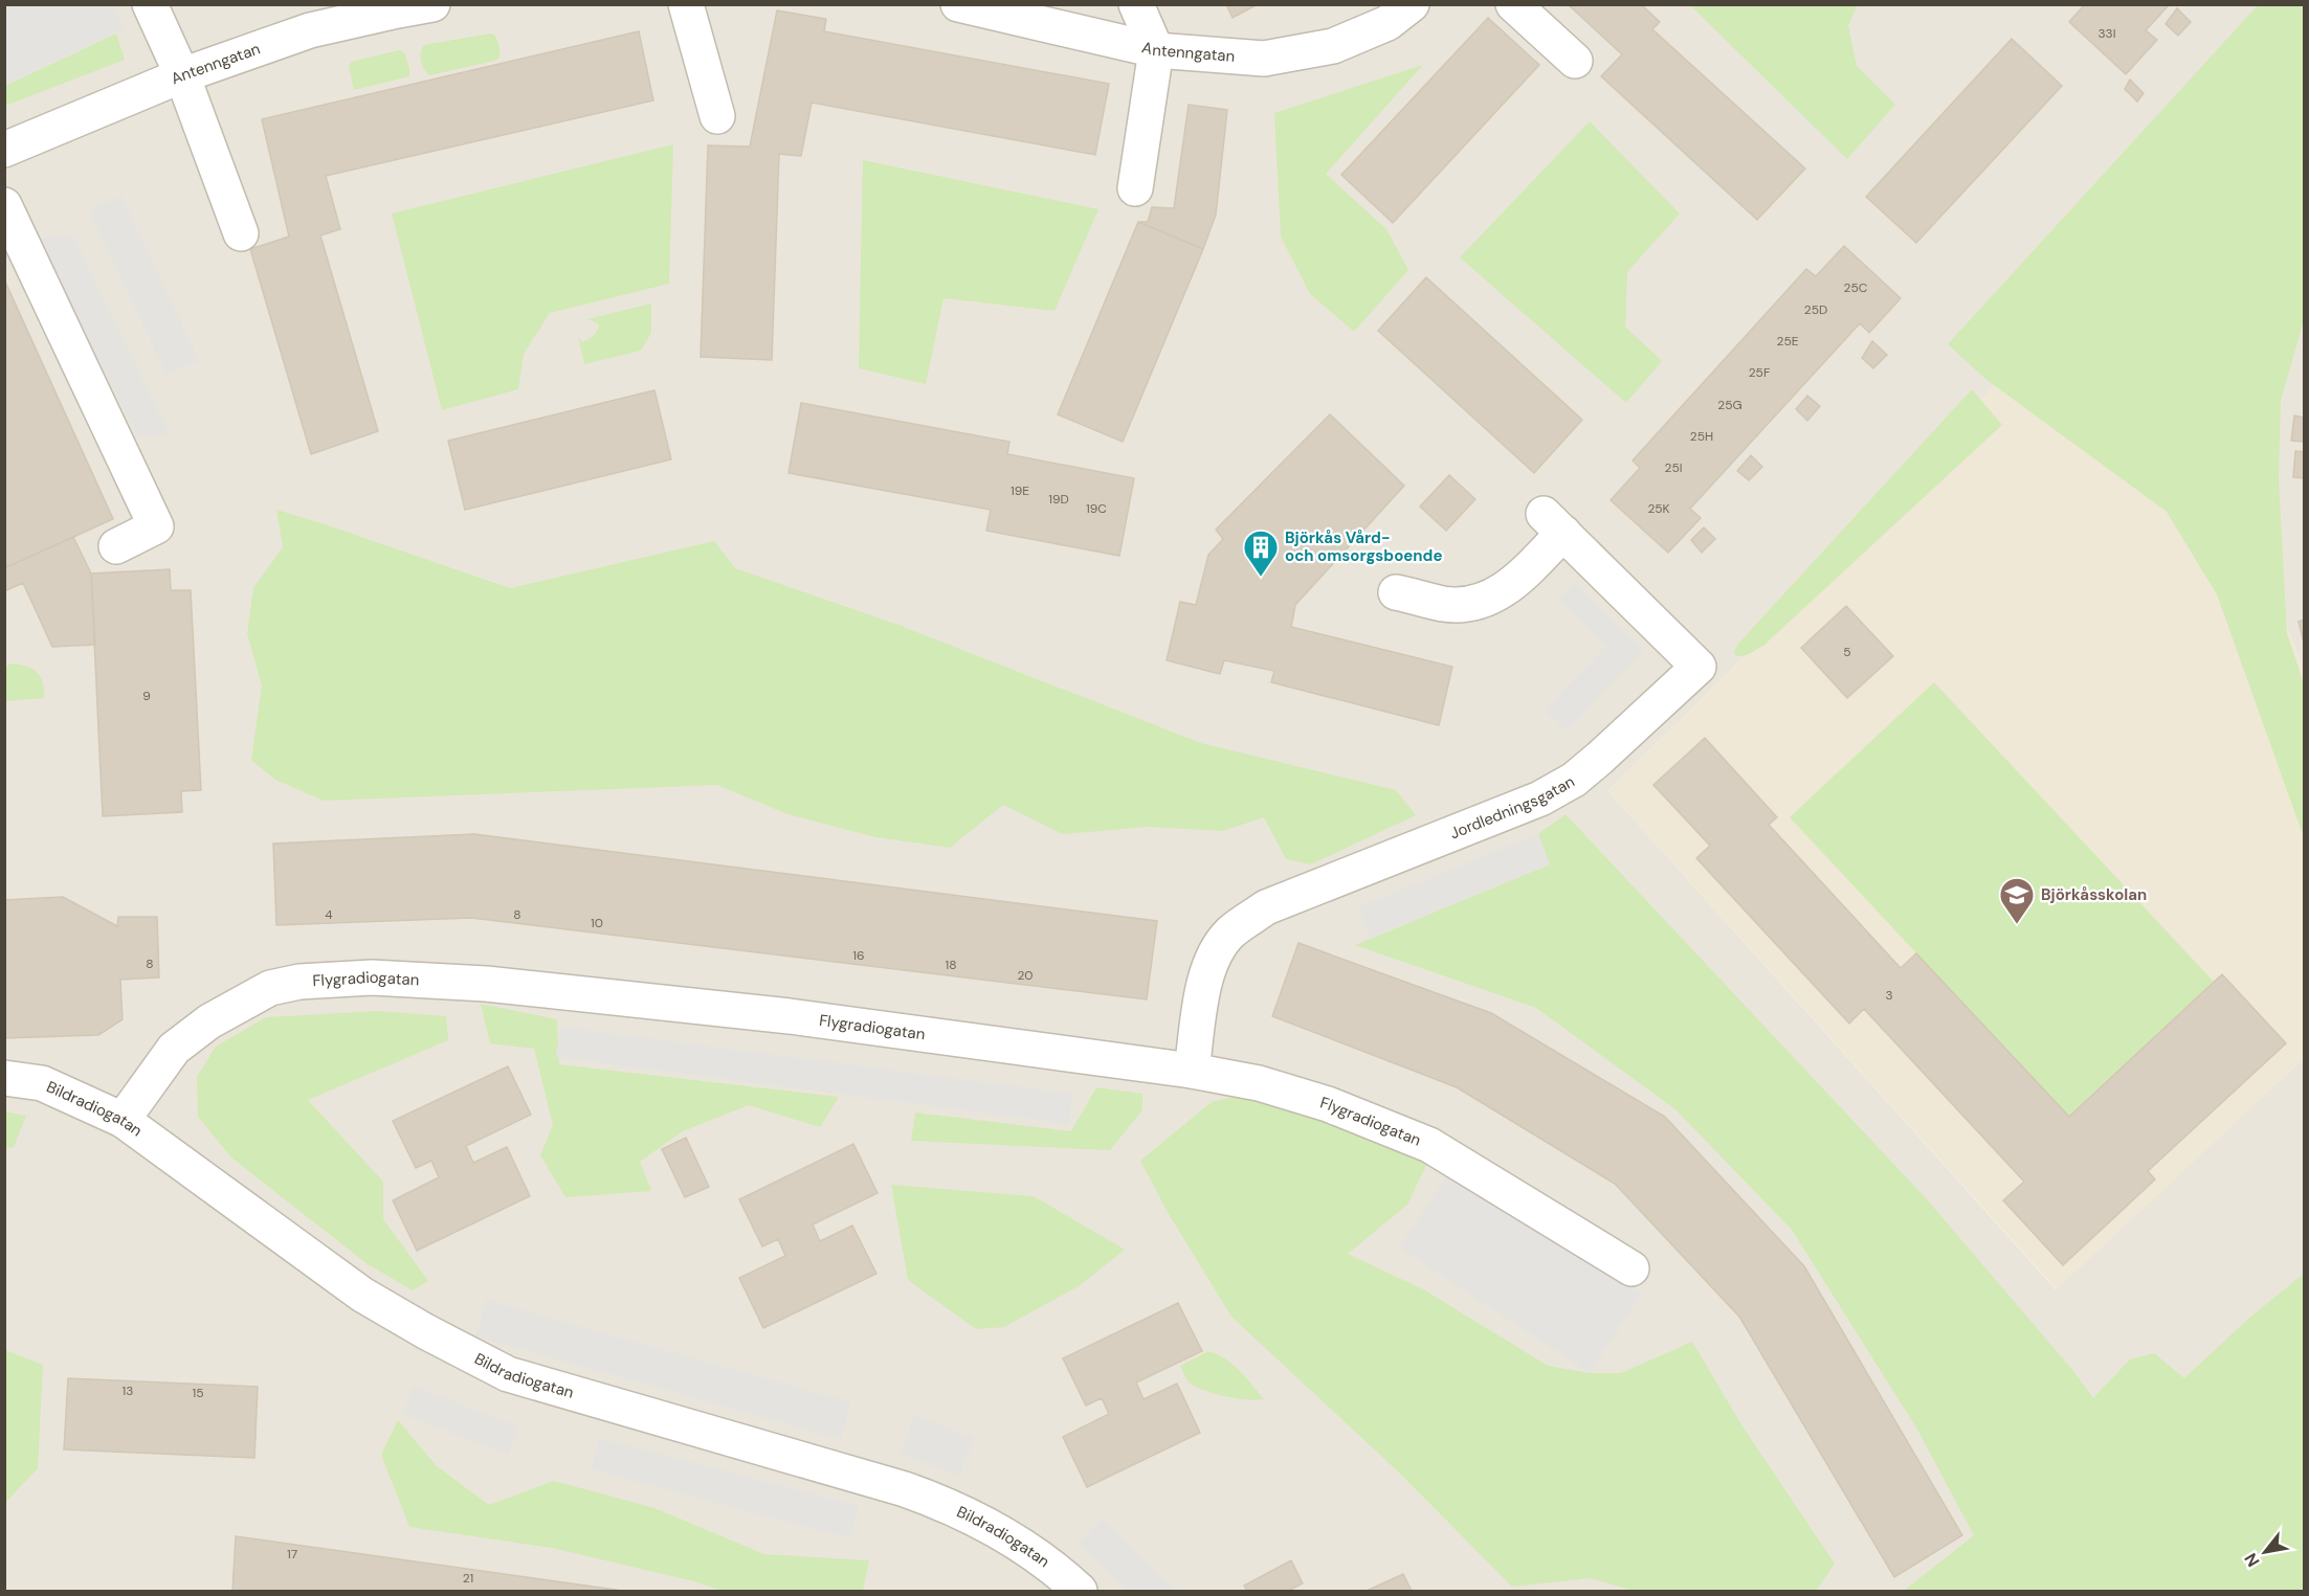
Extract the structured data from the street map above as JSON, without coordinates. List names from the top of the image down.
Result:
{
  "streets": {
    "street": [
      "Antenngatan",
      "Jordledningsgatan",
      "Flygradiogatan",
      "Bildradiogatan"
    ]
  },
  "crossings": [
    ["Jordledningsgatan", "Flygradiogatan"],
    ["Flygradiogatan", "Bildradiogatan"]
  ],
  "places": {
    "building": ["Björkås Vård- och omsorgsboende"],
    "school or university": ["Björkåsskolan"]
  },
  "house_numbers": [
    "33I",
    "25C",
    "25D",
    "25E",
    "25F",
    "25G",
    "25H",
    "25I",
    "19E",
    "19D",
    "19C",
    "25K",
    "5",
    "9",
    "4",
    "8",
    "10",
    "16",
    "8",
    "18",
    "20",
    "3",
    "13",
    "15",
    "17",
    "21"
  ],
  "north": "bottom left"
}
